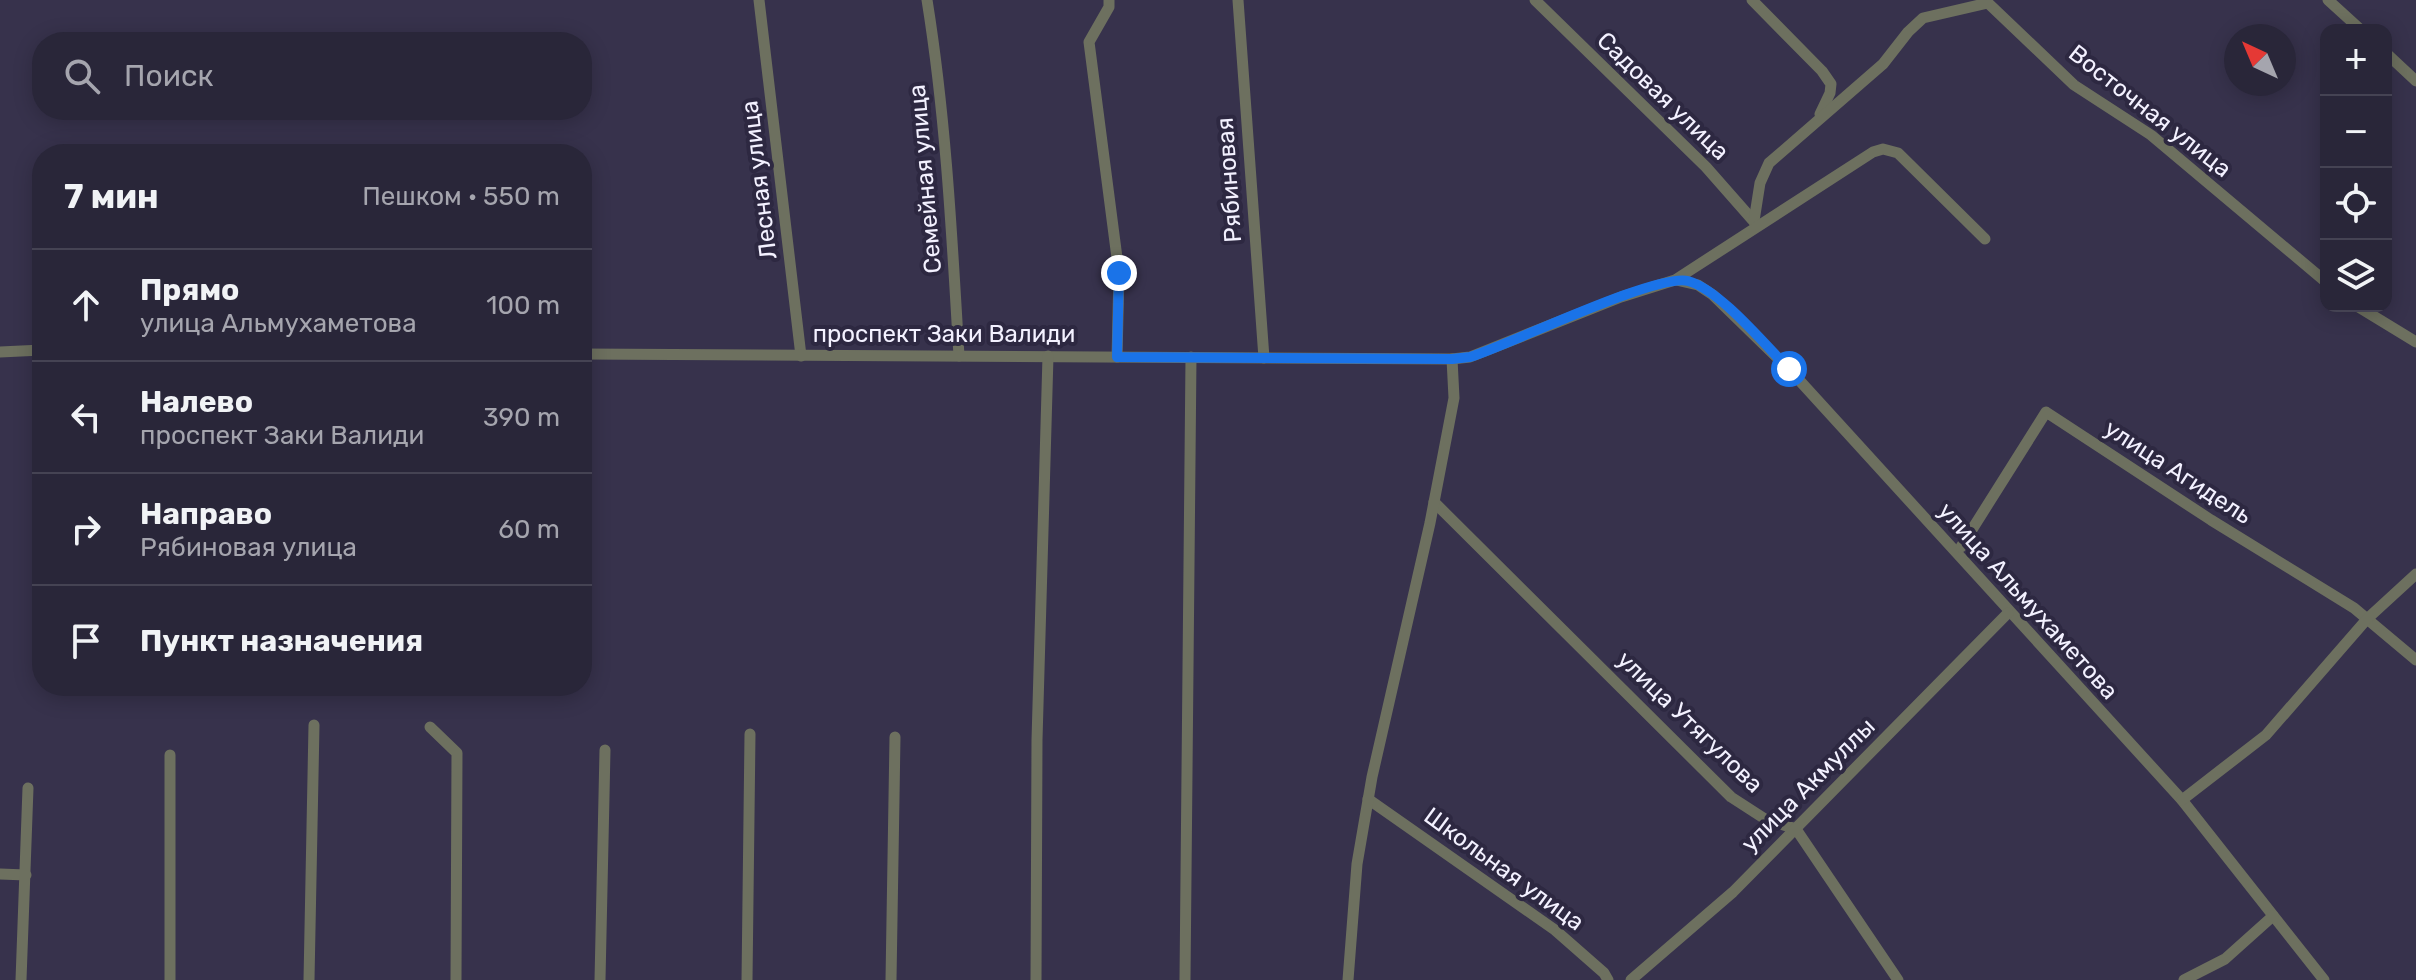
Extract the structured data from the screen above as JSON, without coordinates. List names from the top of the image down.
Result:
{
  "streets": {
    "street": [
      "Садовая улица",
      "Восточная улица",
      "Семейная улица",
      "Лесная улица",
      "Рябиновая",
      "проспект Заки Валиди",
      "улица Агидель",
      "улица Альмухаметова",
      "улица Утягулова",
      "улица Акмуллы",
      "Школьная улица"
    ]
  },
  "crossings": [
    ["Садовая улица", "проспект Заки Валиди"],
    ["Семейная улица", "проспект Заки Валиди"],
    ["Лесная улица", "проспект Заки Валиди"],
    ["Рябиновая", "проспект Заки Валиди"],
    ["проспект Заки Валиди", "улица Альмухаметова"],
    ["улица Альмухаметова", "улица Акмуллы"],
    ["улица Утягулова", "улица Акмуллы"]
  ],
  "north": "top left",
  "page": {
    "map_buttons": ["+", "−"],
    "search": "Поиск",
    "heading": ["7 мин", "Пешком · 550 m"],
    "list": [
      ["Прямо", "улица Альмухаметова", "100 m"],
      ["Налево", "проспект Заки Валиди", "390 m"],
      ["Направо", "Рябиновая улица", "60 m"],
      "Пункт назначения"
    ]
  }
}
